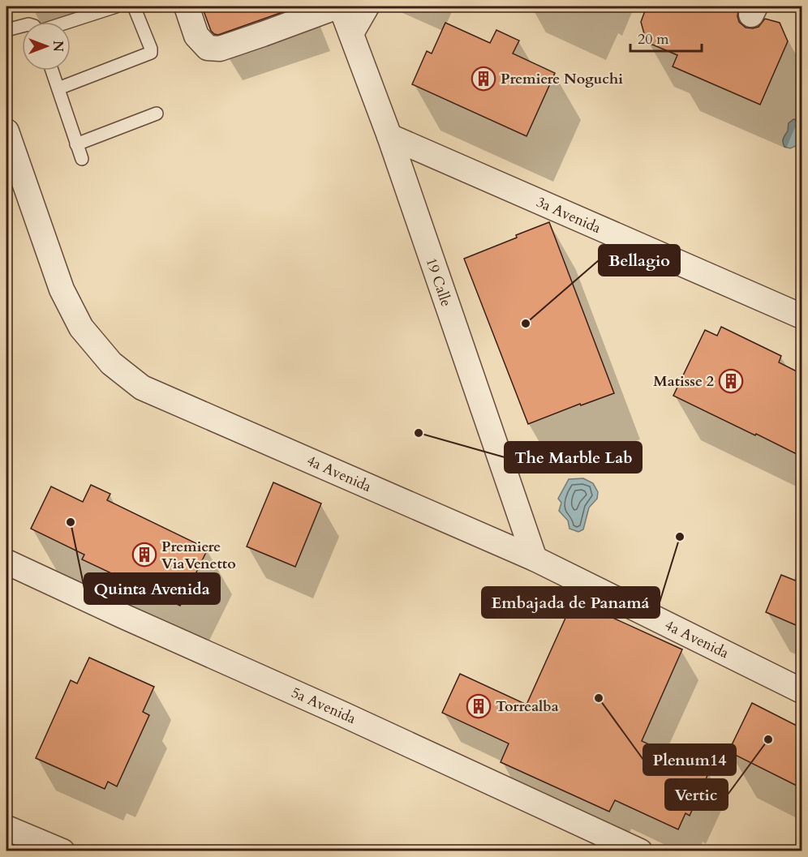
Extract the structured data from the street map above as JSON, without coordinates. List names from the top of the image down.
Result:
{
  "streets": {
    "street": [
      "3a Avenida",
      "19 Calle",
      "4a Avenida",
      "5a Avenida"
    ]
  },
  "crossings": [
    ["3a Avenida", "19 Calle"],
    ["19 Calle", "4a Avenida"]
  ],
  "places": {
    "building": [
      "Premiere Noguchi",
      "Matisse 2",
      "Premiere ViaVenetto",
      "Torrealba"
    ],
    "other": [
      "Bellagio",
      "The Marble Lab",
      "Quinta Avenida",
      "Embajada de Panamá",
      "Plenum14",
      "Vertic"
    ]
  },
  "scale_bar": "20 m",
  "north": "right"
}
